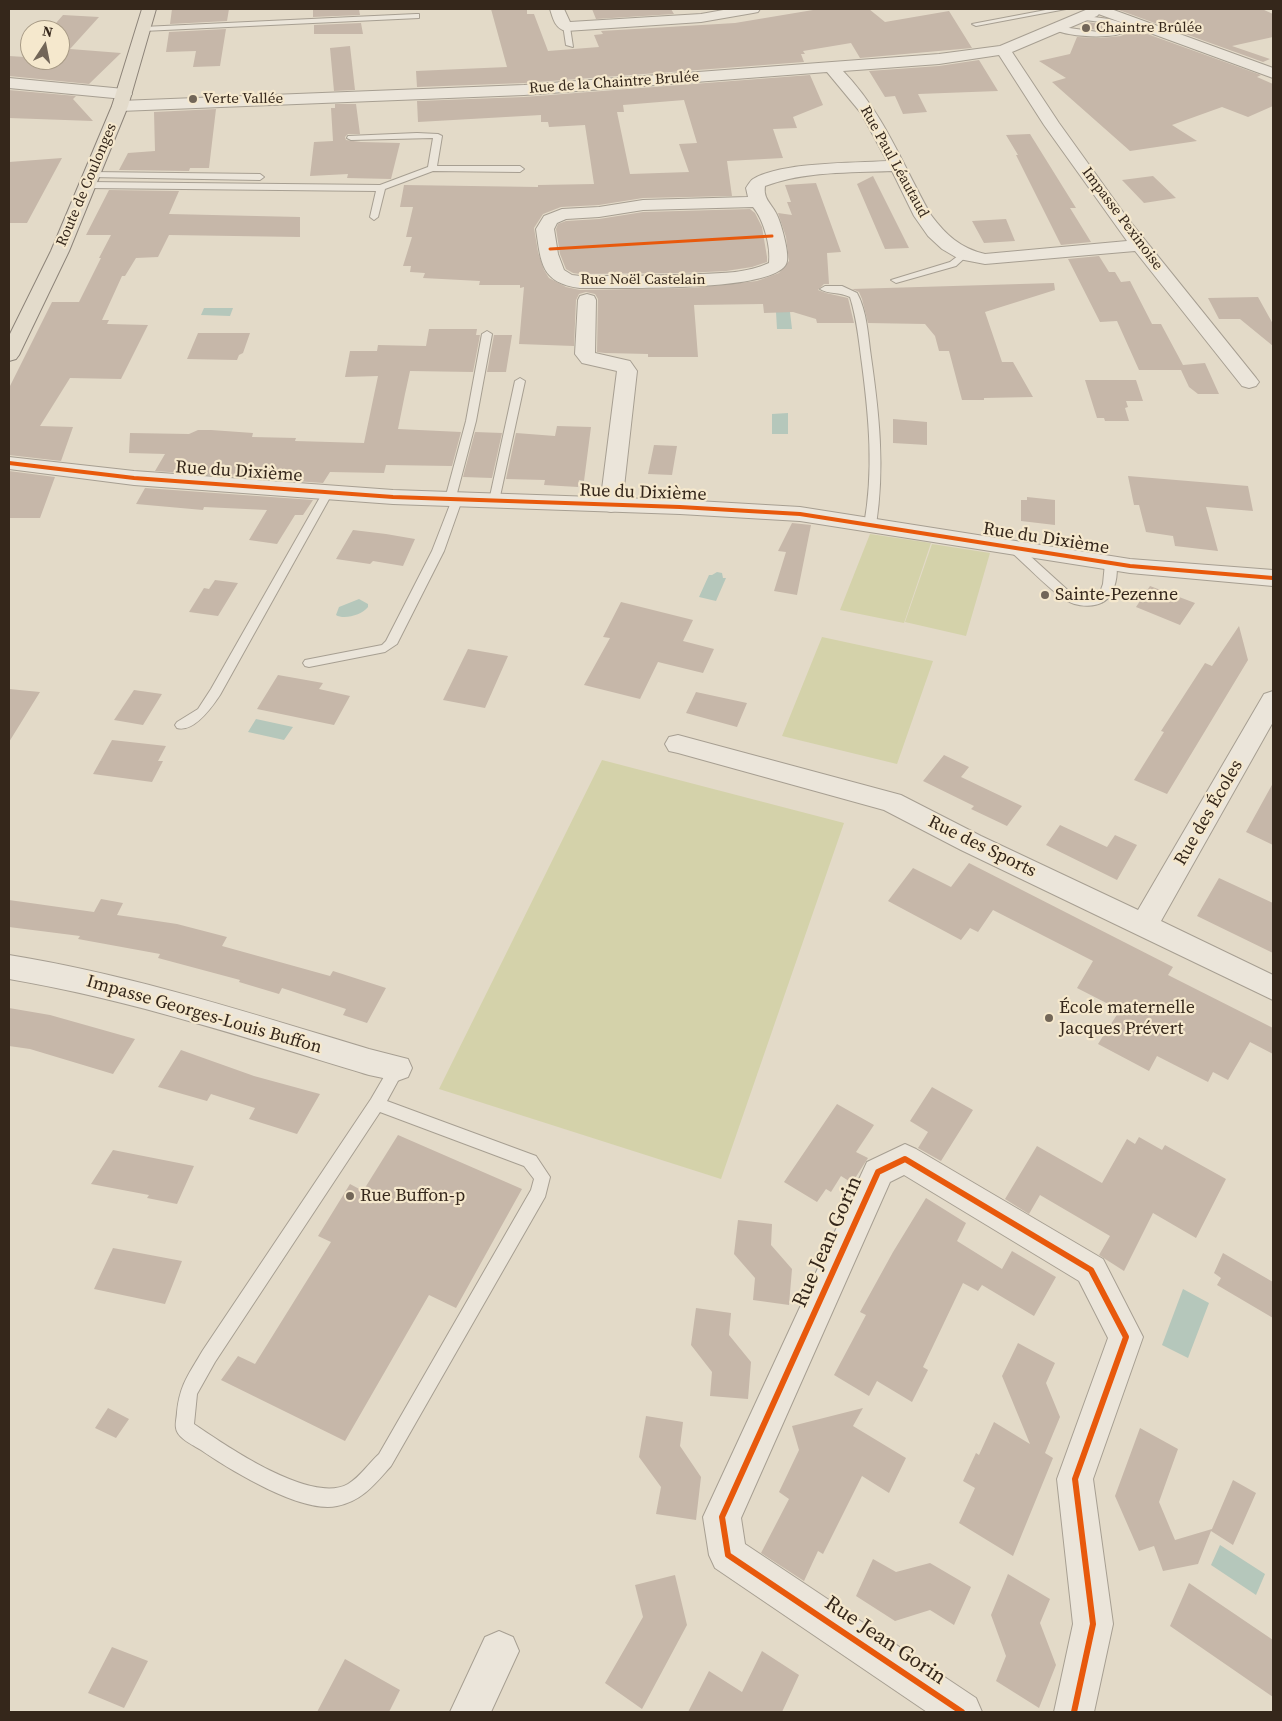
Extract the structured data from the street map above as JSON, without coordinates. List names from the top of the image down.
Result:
{
  "streets": {
    "main road": ["Route de Coulonges"],
    "street": [
      "Rue de la Chaintre Brulée",
      "Rue Paul Léautaud",
      "Impasse Pexinoise",
      "Rue Noël Castelain",
      "Rue du Dixième",
      "Rue des Écoles",
      "Rue des Sports",
      "Impasse Georges-Louis Buffon",
      "Rue Jean Gorin"
    ]
  },
  "crossings": [
    ["Rue de la Chaintre Brulée", "Rue Paul Léautaud"],
    ["Rue de la Chaintre Brulée", "Route de Coulonges"],
    ["Rue de la Chaintre Brulée", "Impasse Pexinoise"],
    ["Rue Paul Léautaud", "Impasse Pexinoise"],
    ["Rue des Écoles", "Rue des Sports"]
  ],
  "places": [
    "Chaintre Brûlée",
    "Verte Vallée",
    "Sainte-Pezenne",
    "École maternelle Jacques Prévert",
    "Rue Buffon-p"
  ],
  "north": "top"
}
